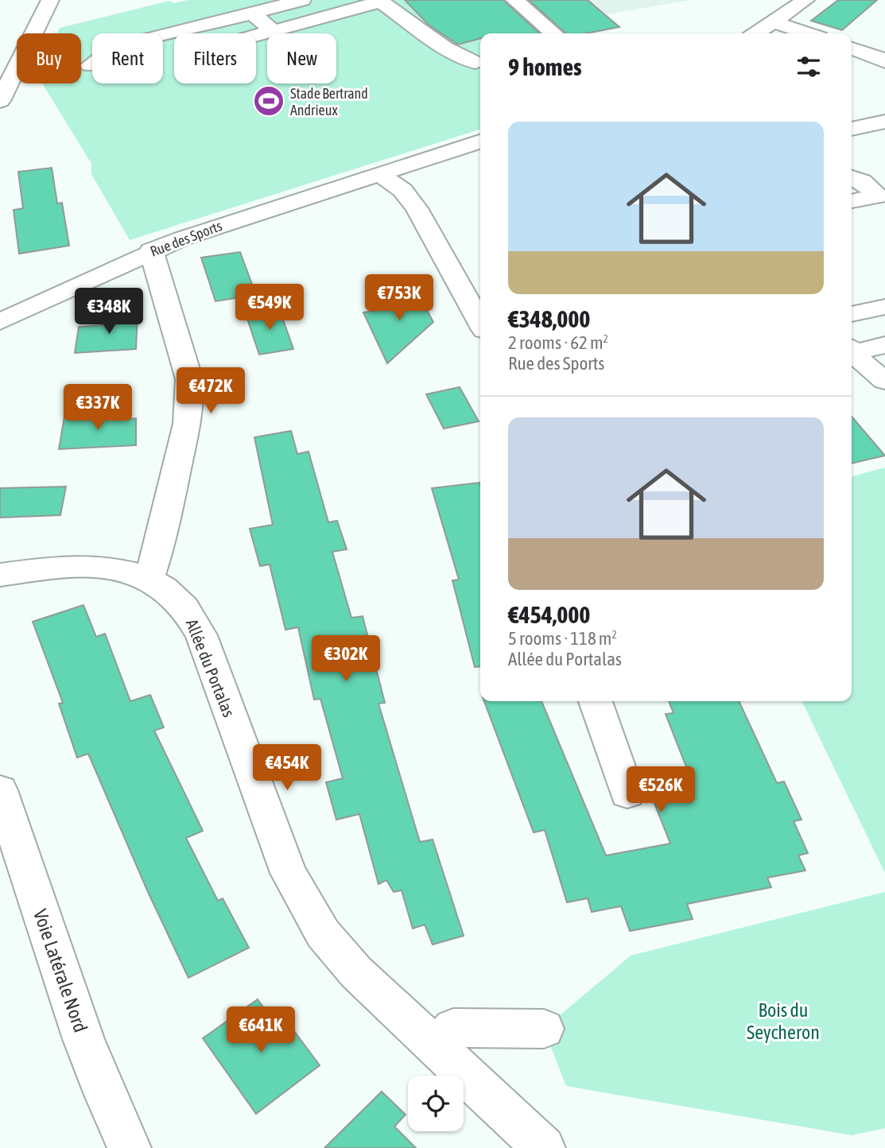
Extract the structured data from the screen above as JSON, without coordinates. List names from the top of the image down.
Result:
{
  "streets": {
    "street": ["Rue des Sports", "Allée du Portalas", "Voie Latérale Nord"]
  },
  "parks": ["Bois du Seycheron"],
  "places": {
    "sports": ["Stade Bertrand Andrieux"]
  },
  "page": {
    "chip": [
      "Buy",
      "Rent",
      "Filters",
      "New"
    ],
    "heading": "9 homes",
    "list": [
      {
        "name": "€348,000",
        "note": "2 rooms · 62 m² · Rue des Sports"
      },
      {
        "name": "€454,000",
        "note": "5 rooms · 118 m² · Allée du Portalas"
      }
    ],
    "price": [
      "€753K",
      "€549K",
      "€348K",
      "€472K",
      "€337K",
      "€302K",
      "€454K",
      "€526K",
      "€641K"
    ]
  }
}
